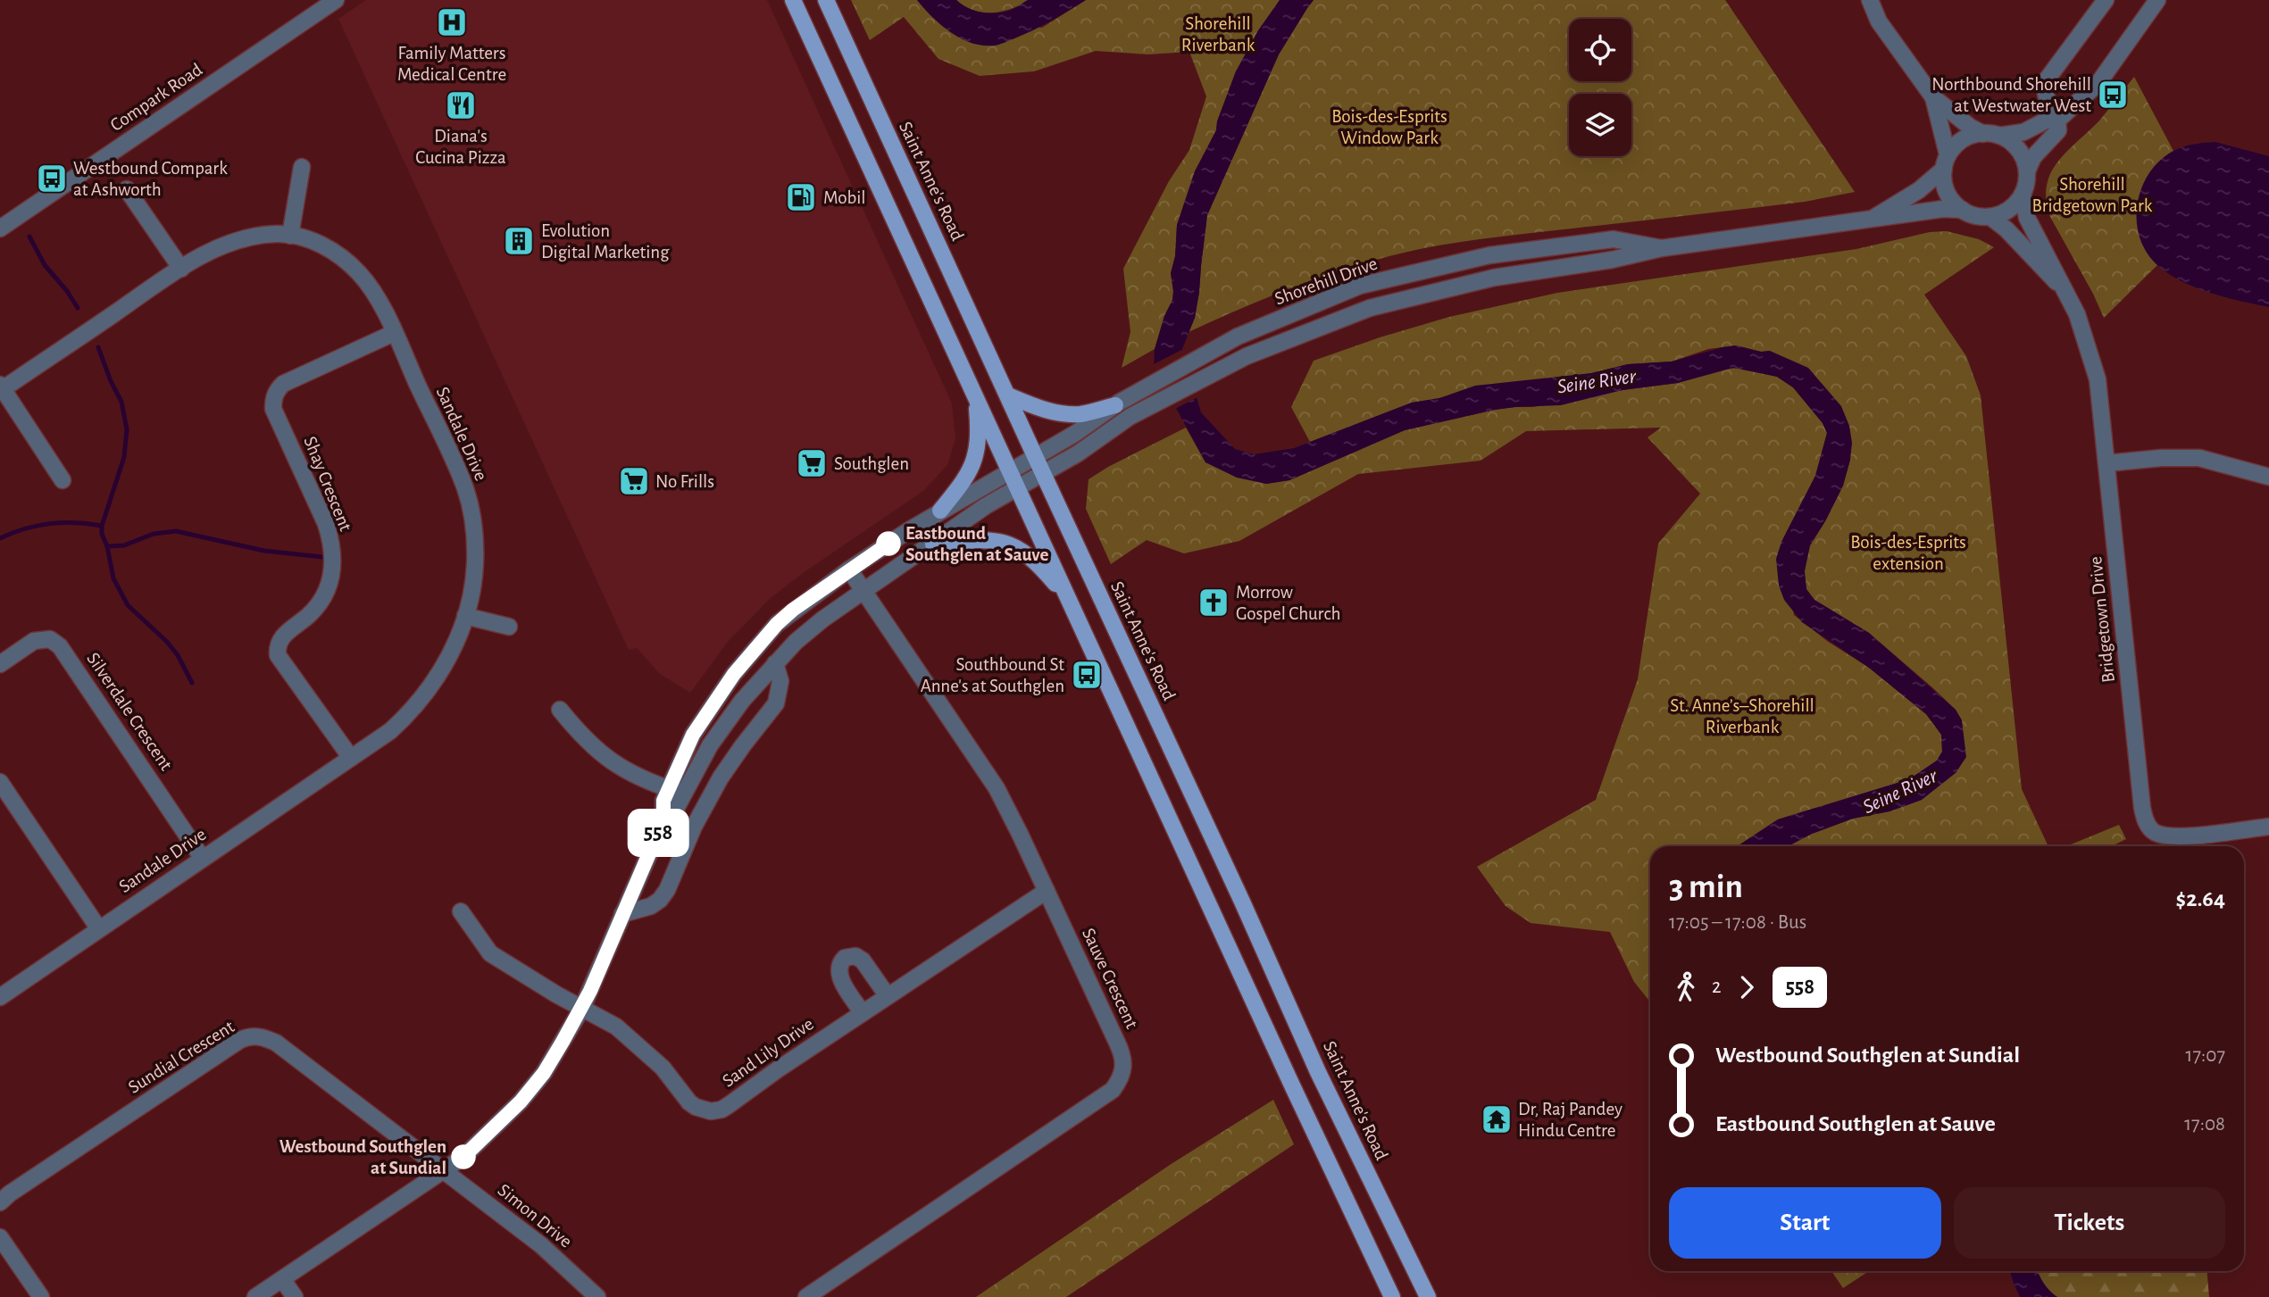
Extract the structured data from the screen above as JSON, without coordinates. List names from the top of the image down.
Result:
{
  "streets": {
    "main road": ["Saint Anne's Road"],
    "street": [
      "Compark Road",
      "Shorehill Drive",
      "Sandale Drive",
      "Shay Crescent",
      "Bridgetown Drive",
      "Silverdale Crescent",
      "Sauve Crescent",
      "Sand Lily Drive",
      "Sundial Crescent",
      "Simon Drive"
    ]
  },
  "crossings": [
    ["Saint Anne's Road", "Shorehill Drive"],
    ["Shorehill Drive", "Bridgetown Drive"],
    ["Shorehill Drive", "Sauve Crescent"],
    ["Sandale Drive", "Shay Crescent"],
    ["Sandale Drive", "Silverdale Crescent"],
    ["Sauve Crescent", "Sand Lily Drive"],
    ["Sundial Crescent", "Simon Drive"]
  ],
  "water": ["Seine River"],
  "parks": [
    "Shorehill Riverbank",
    "Bois-des-Esprits Window Park",
    "Shorehill Bridgetown Park",
    "Bois-des-Esprits extension",
    "St. Anne’s–Shorehill Riverbank"
  ],
  "places": {
    "hospital": ["Family Matters Medical Centre"],
    "bus stop": ["Northbound Shorehill at Westwater West", "Westbound Compark at Ashworth", "Southbound St Anne's at Southglen"],
    "restaurant": ["Diana's Cucina Pizza"],
    "fuel station": ["Mobil"],
    "building": ["Evolution Digital Marketing"],
    "supermarket": ["Southglen", "No Frills"],
    "other": ["Eastbound Southglen at Sauve", "Westbound Southglen at Sundial"],
    "church": ["Morrow Gospel Church"],
    "temple": ["Dr, Raj Pandey Hindu Centre"]
  },
  "lines": ["bus line 558"],
  "page": {
    "on_map": "558",
    "heading": ["3 min", "17:05 – 17:08 · Bus", "$2.64"],
    "legs": ["2", "558"],
    "list": [
      {
        "name": "Westbound Southglen at Sundial",
        "value": "17:07"
      },
      {
        "name": "Eastbound Southglen at Sauve",
        "value": "17:08"
      }
    ],
    "buttons": ["Start", "Tickets"]
  }
}
